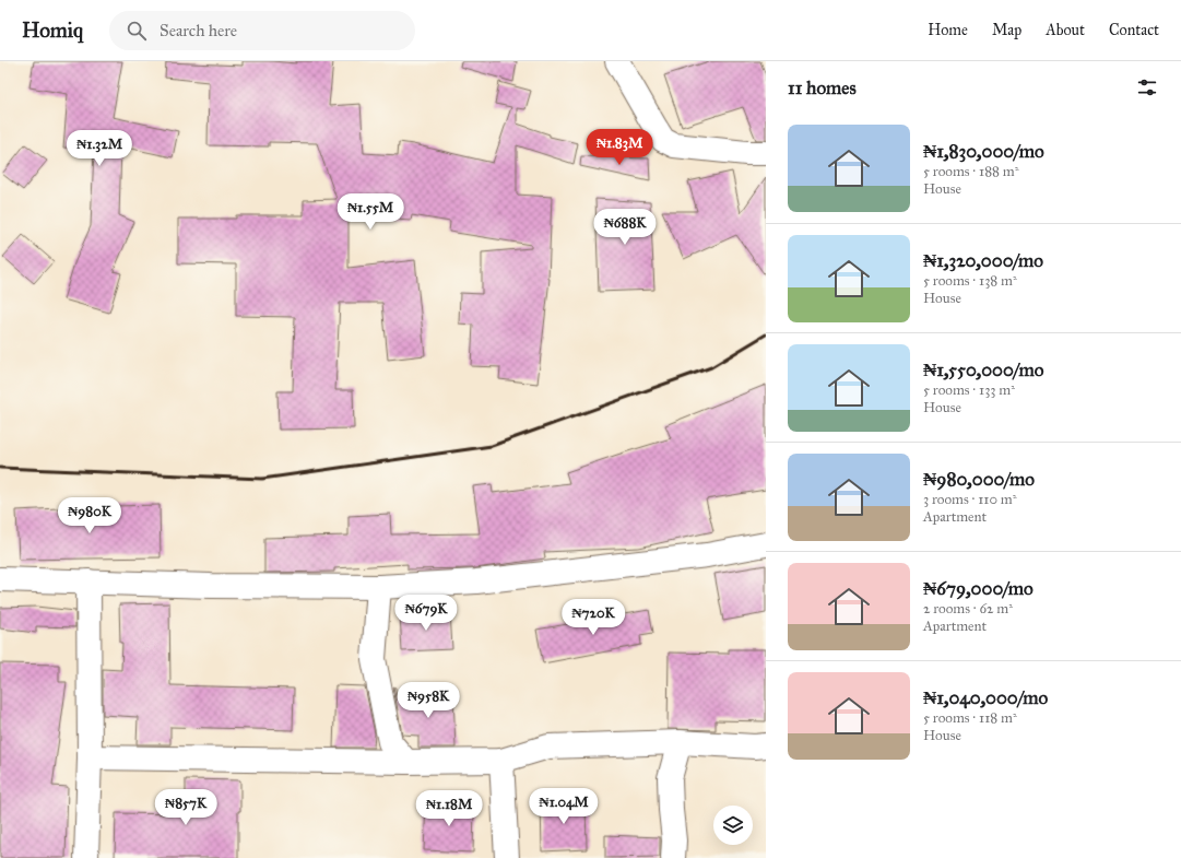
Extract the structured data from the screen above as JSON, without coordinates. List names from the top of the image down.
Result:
{
  "page": {
    "header": "Homiq",
    "search": "Search here",
    "nav": [
      "Home",
      "Map",
      "About",
      "Contact"
    ],
    "heading": "11 homes",
    "list": [
      {
        "name": "₦1,830,000/mo",
        "note": "5 rooms · 188 m² · House"
      },
      {
        "name": "₦1,320,000/mo",
        "note": "5 rooms · 138 m² · House"
      },
      {
        "name": "₦1,550,000/mo",
        "note": "5 rooms · 133 m² · House"
      },
      {
        "name": "₦980,000/mo",
        "note": "3 rooms · 110 m² · Apartment"
      },
      {
        "name": "₦679,000/mo",
        "note": "2 rooms · 62 m² · Apartment"
      },
      {
        "name": "₦1,040,000/mo",
        "note": "5 rooms · 118 m² · House"
      }
    ],
    "price": [
      "₦1.83M",
      "₦1.32M",
      "₦1.55M",
      "₦688K",
      "₦980K",
      "₦679K",
      "₦720K",
      "₦958K",
      "₦1.04M",
      "₦857K",
      "₦1.18M"
    ]
  }
}
